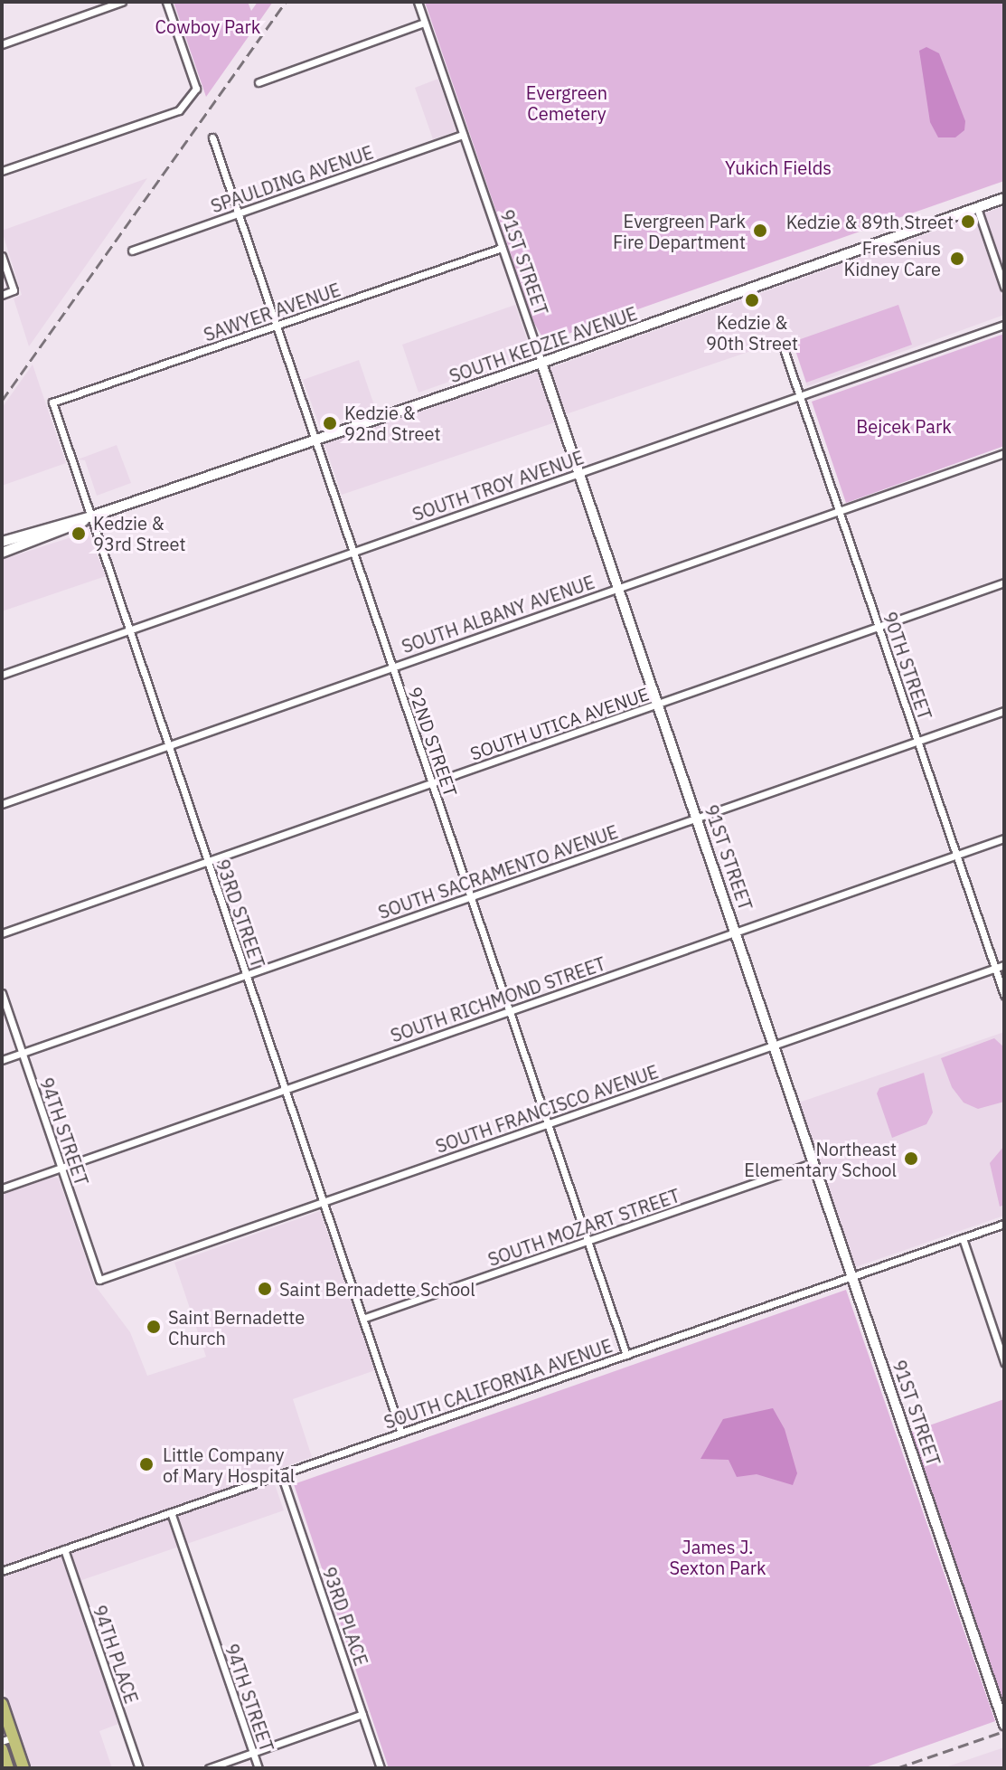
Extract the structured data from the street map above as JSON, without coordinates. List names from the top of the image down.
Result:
{
  "streets": {
    "street": [
      "SPAULDING AVENUE",
      "91ST STREET",
      "SAWYER AVENUE",
      "SOUTH KEDZIE AVENUE",
      "SOUTH TROY AVENUE",
      "SOUTH ALBANY AVENUE",
      "90TH STREET",
      "SOUTH UTICA AVENUE",
      "92ND STREET",
      "SOUTH SACRAMENTO AVENUE",
      "93RD STREET",
      "SOUTH RICHMOND STREET",
      "SOUTH FRANCISCO AVENUE",
      "94TH STREET",
      "SOUTH MOZART STREET",
      "SOUTH CALIFORNIA AVENUE",
      "93RD PLACE",
      "94TH PLACE"
    ]
  },
  "crossings": [
    ["SPAULDING AVENUE", "91ST STREET"],
    ["SPAULDING AVENUE", "92ND STREET"],
    ["91ST STREET", "SAWYER AVENUE"],
    ["91ST STREET", "SOUTH KEDZIE AVENUE"],
    ["91ST STREET", "SOUTH TROY AVENUE"],
    ["91ST STREET", "SOUTH ALBANY AVENUE"],
    ["91ST STREET", "SOUTH UTICA AVENUE"],
    ["91ST STREET", "SOUTH SACRAMENTO AVENUE"],
    ["91ST STREET", "SOUTH RICHMOND STREET"],
    ["91ST STREET", "SOUTH FRANCISCO AVENUE"],
    ["91ST STREET", "SOUTH MOZART STREET"],
    ["91ST STREET", "SOUTH CALIFORNIA AVENUE"],
    ["SAWYER AVENUE", "92ND STREET"],
    ["SAWYER AVENUE", "93RD STREET"],
    ["SOUTH KEDZIE AVENUE", "92ND STREET"],
    ["SOUTH KEDZIE AVENUE", "93RD STREET"],
    ["SOUTH TROY AVENUE", "90TH STREET"],
    ["SOUTH TROY AVENUE", "92ND STREET"],
    ["SOUTH TROY AVENUE", "93RD STREET"],
    ["SOUTH ALBANY AVENUE", "90TH STREET"],
    ["SOUTH ALBANY AVENUE", "92ND STREET"],
    ["SOUTH ALBANY AVENUE", "93RD STREET"],
    ["90TH STREET", "SOUTH UTICA AVENUE"],
    ["90TH STREET", "SOUTH SACRAMENTO AVENUE"],
    ["90TH STREET", "SOUTH RICHMOND STREET"],
    ["90TH STREET", "SOUTH FRANCISCO AVENUE"],
    ["SOUTH UTICA AVENUE", "92ND STREET"],
    ["SOUTH UTICA AVENUE", "93RD STREET"],
    ["92ND STREET", "SOUTH SACRAMENTO AVENUE"],
    ["92ND STREET", "SOUTH RICHMOND STREET"],
    ["92ND STREET", "SOUTH FRANCISCO AVENUE"],
    ["92ND STREET", "SOUTH MOZART STREET"],
    ["92ND STREET", "SOUTH CALIFORNIA AVENUE"],
    ["SOUTH SACRAMENTO AVENUE", "93RD STREET"],
    ["SOUTH SACRAMENTO AVENUE", "94TH STREET"],
    ["93RD STREET", "SOUTH RICHMOND STREET"],
    ["93RD STREET", "SOUTH FRANCISCO AVENUE"],
    ["93RD STREET", "SOUTH MOZART STREET"],
    ["93RD STREET", "SOUTH CALIFORNIA AVENUE"],
    ["SOUTH RICHMOND STREET", "94TH STREET"],
    ["SOUTH FRANCISCO AVENUE", "94TH STREET"],
    ["94TH STREET", "SOUTH CALIFORNIA AVENUE"],
    ["SOUTH CALIFORNIA AVENUE", "93RD PLACE"],
    ["SOUTH CALIFORNIA AVENUE", "94TH PLACE"]
  ],
  "parks": [
    "Cowboy Park",
    "Evergreen Cemetery",
    "Yukich Fields",
    "Bejcek Park",
    "James J. Sexton Park"
  ],
  "places": [
    "Kedzie & 89th Street",
    "Evergreen Park Fire Department",
    "Fresenius Kidney Care",
    "Kedzie & 90th Street",
    "Kedzie & 92nd Street",
    "Kedzie & 93rd Street",
    "Northeast Elementary School",
    "Saint Bernadette School",
    "Saint Bernadette Church",
    "Little Company of Mary Hospital"
  ]
}
